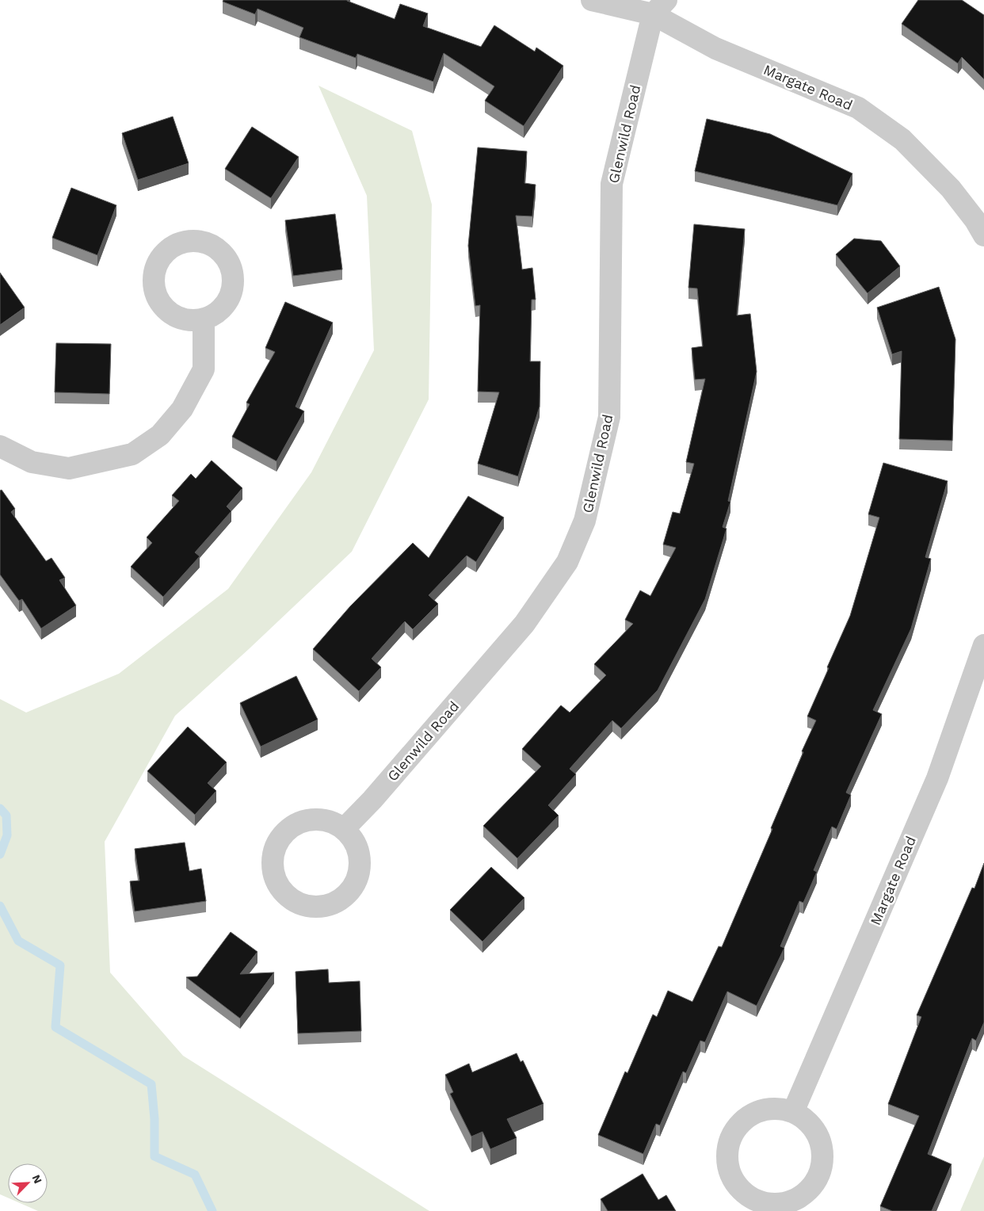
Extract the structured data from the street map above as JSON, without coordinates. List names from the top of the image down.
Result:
{
  "streets": {
    "street": ["Margate Road", "Glenwild Road"]
  },
  "crossings": [
    ["Margate Road", "Glenwild Road"]
  ],
  "north": "top right"
}
